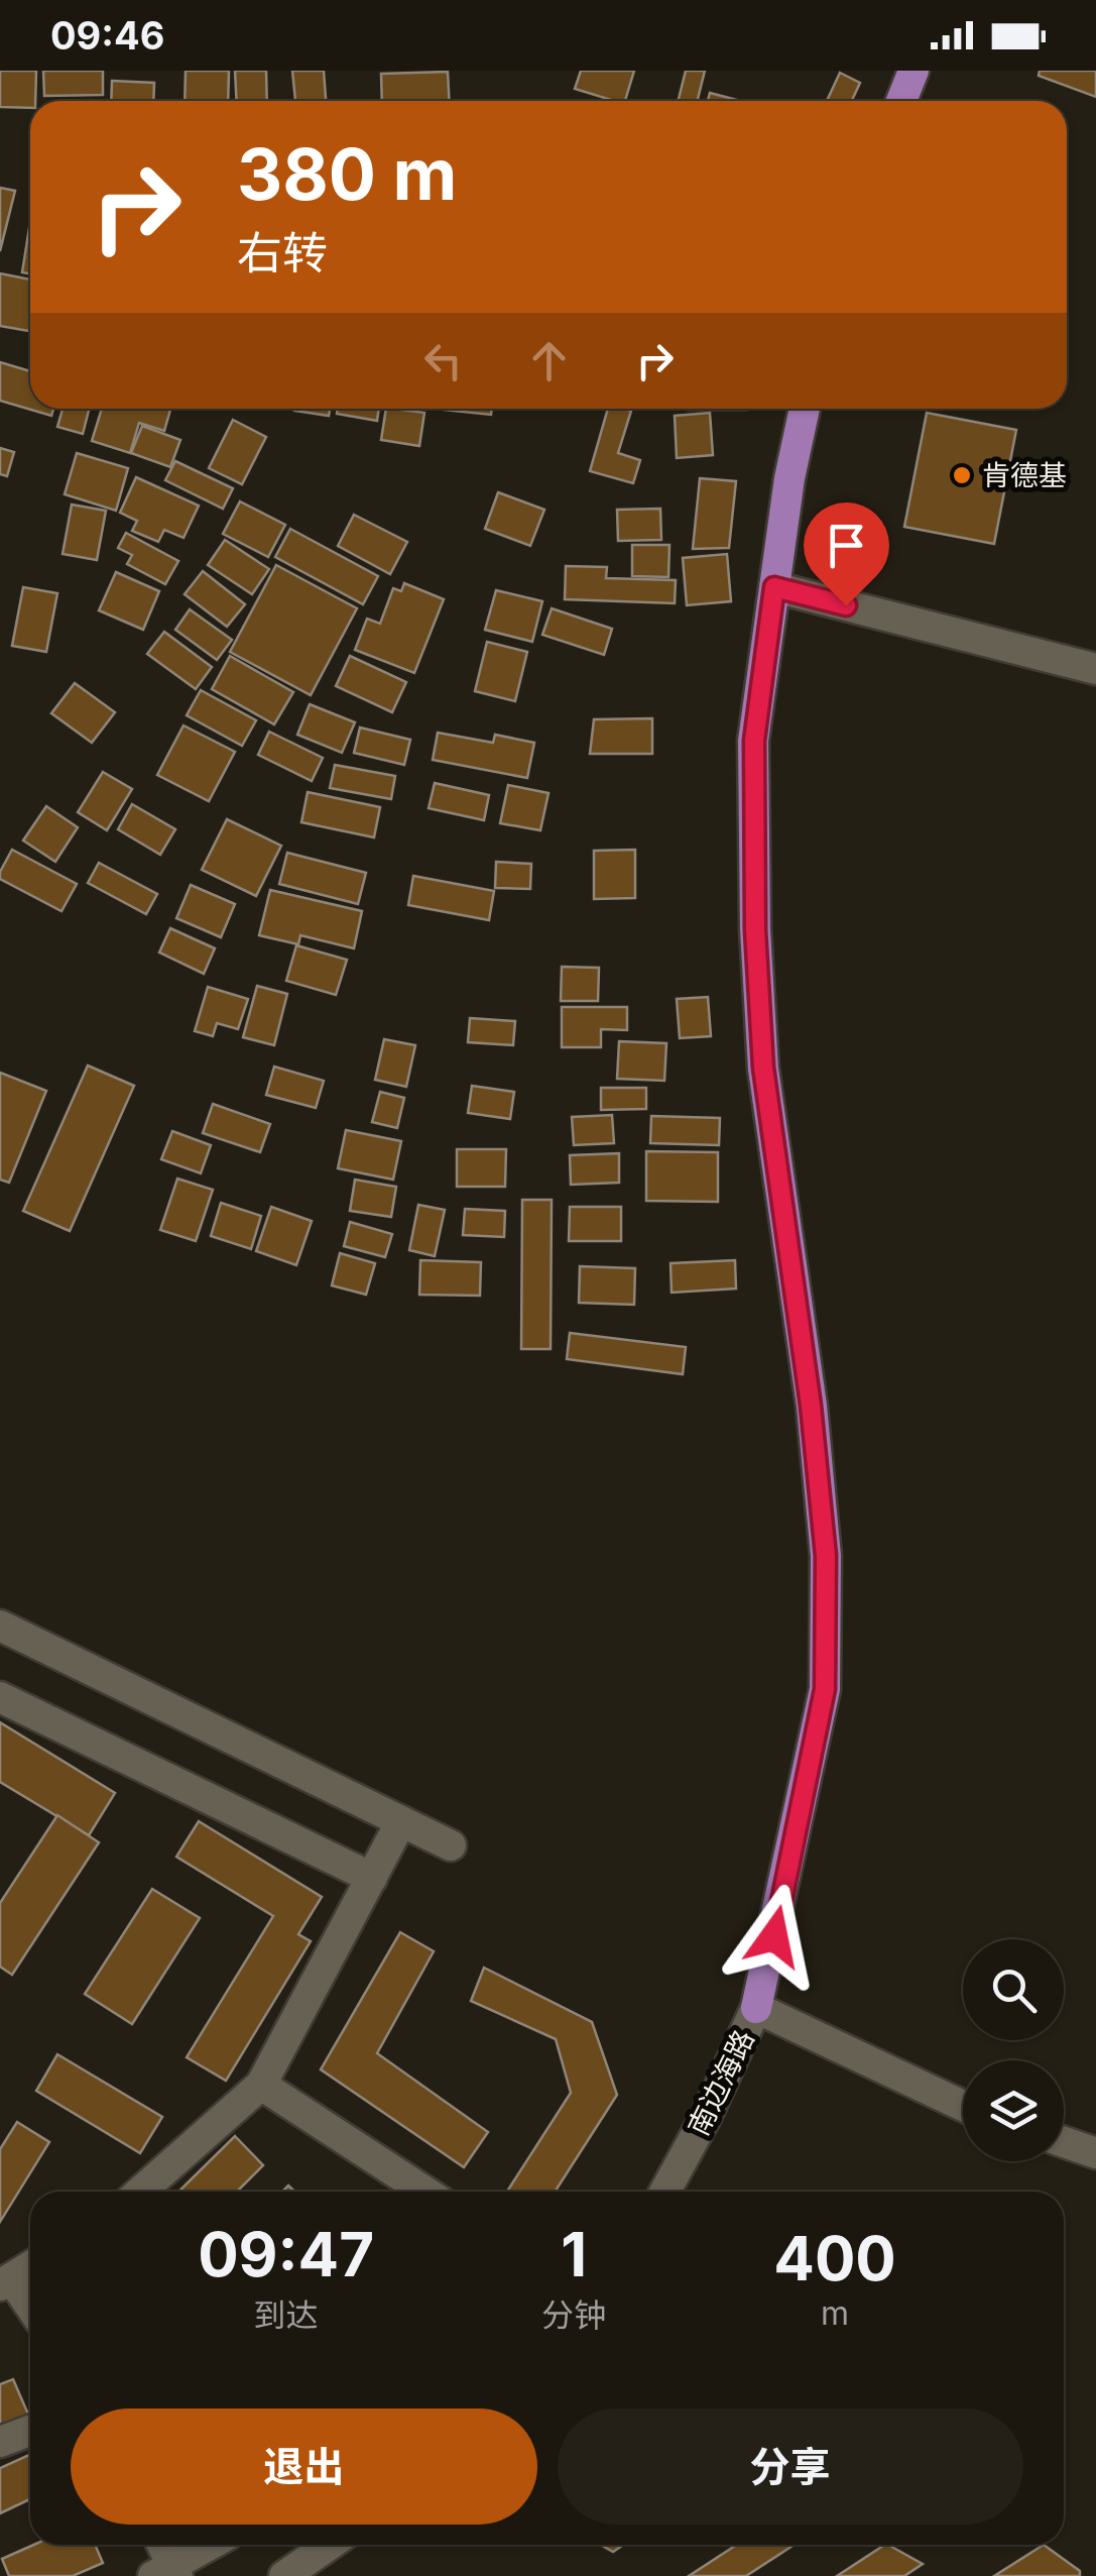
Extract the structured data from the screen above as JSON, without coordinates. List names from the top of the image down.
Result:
{
  "streets": {
    "main road": ["南边海路"]
  },
  "places": ["肯德基"],
  "page": {
    "status": "09:46",
    "turn": ["380 m", "右转"],
    "eta": [
      "09:47",
      "到达",
      "1",
      "分钟",
      "400",
      "m"
    ],
    "buttons": ["退出", "分享"]
  }
}
